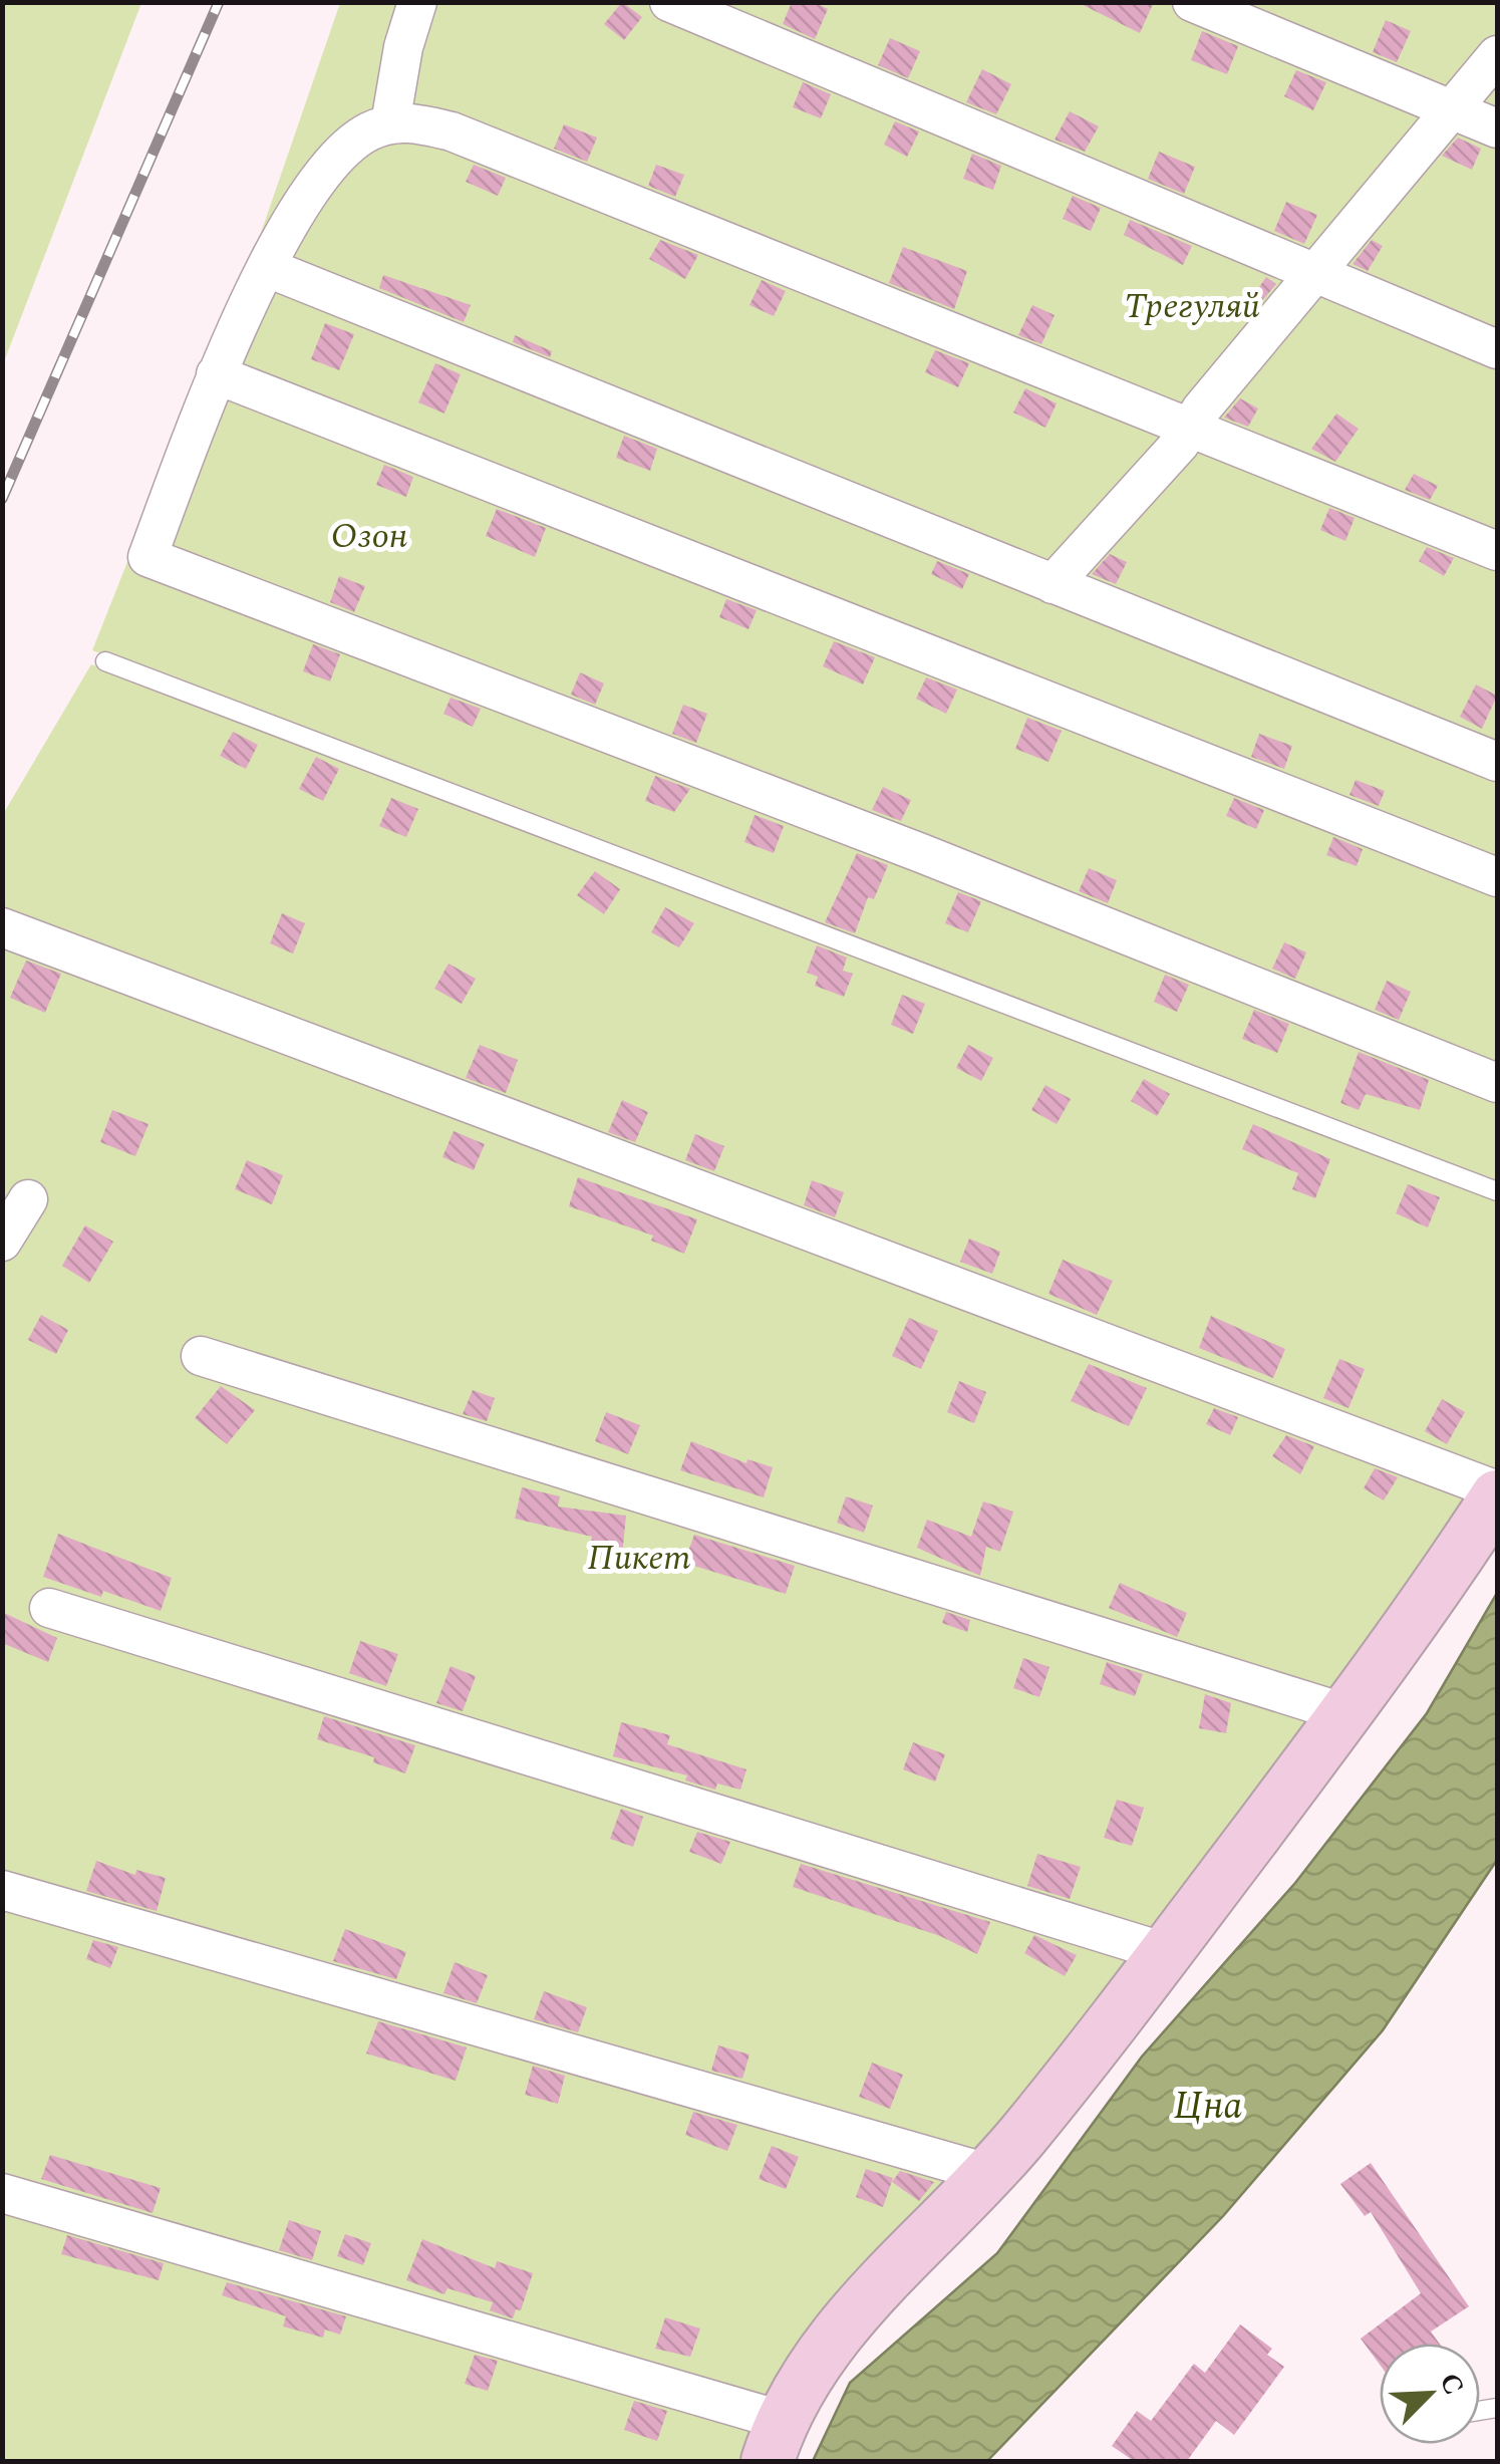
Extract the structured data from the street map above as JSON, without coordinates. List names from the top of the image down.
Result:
{
  "water": ["Цна"],
  "parks": ["Трегуляй", "Озон", "Пикет"],
  "north": "top right"
}
